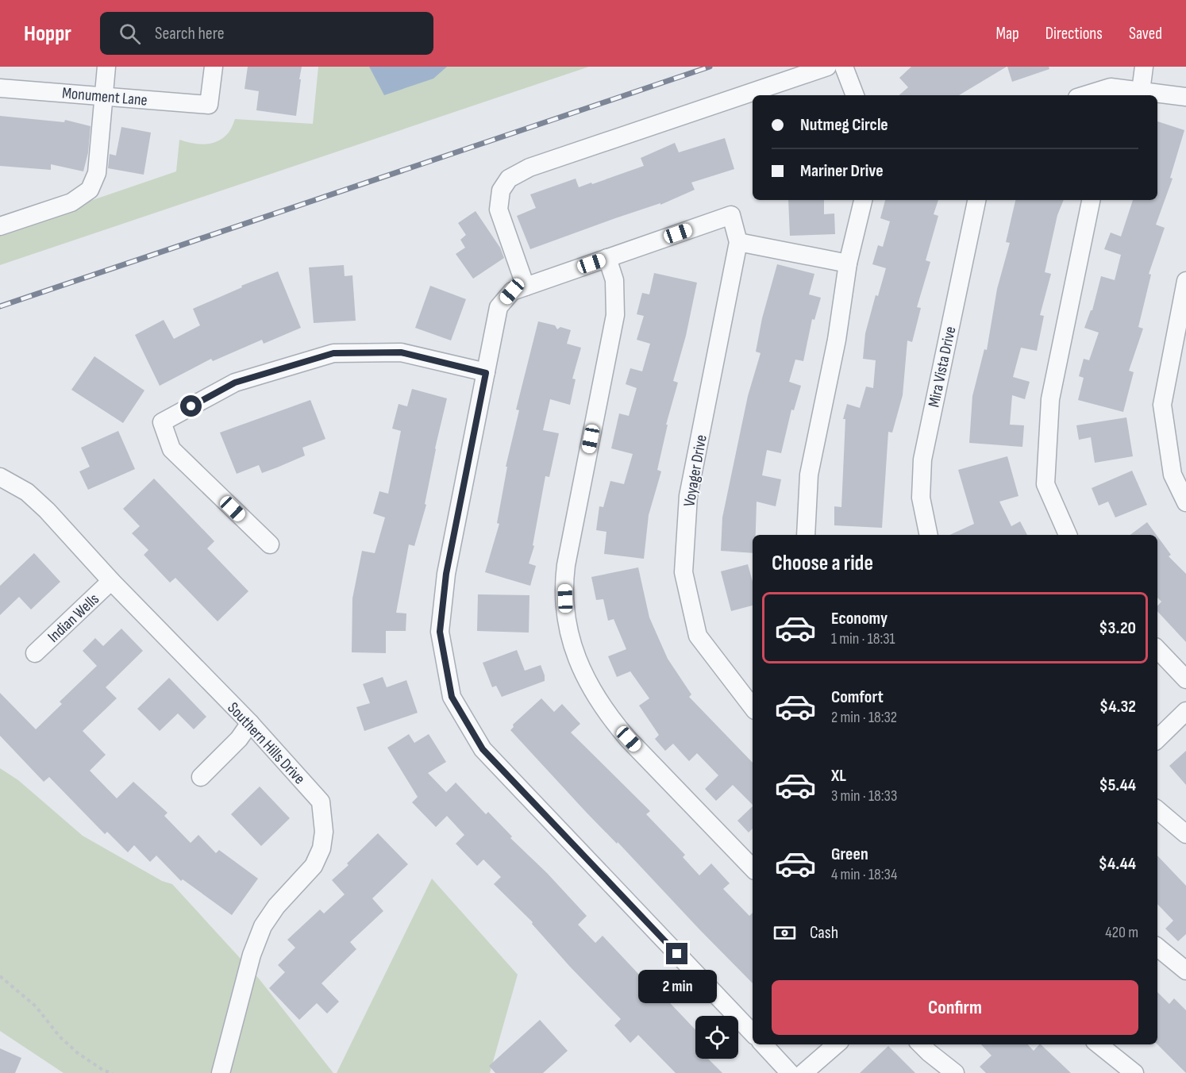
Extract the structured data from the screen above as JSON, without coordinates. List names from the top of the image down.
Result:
{
  "streets": {
    "street": [
      "Monument Lane",
      "Mira Vista Drive",
      "Voyager Drive",
      "Indian Wells",
      "Southern Hills Drive"
    ]
  },
  "crossings": [
    ["Indian Wells", "Southern Hills Drive"]
  ],
  "page": {
    "header": "Hoppr",
    "search": "Search here",
    "nav": ["Map", "Directions", "Saved"],
    "banner": ["Nutmeg Circle", "Mariner Drive"],
    "heading": "Choose a ride",
    "list": [
      {
        "name": "Economy",
        "note": "1 min · 18:31",
        "value": "$3.20"
      },
      {
        "name": "Comfort",
        "note": "2 min · 18:32",
        "value": "$4.32"
      },
      {
        "name": "XL",
        "note": "3 min · 18:33",
        "value": "$5.44"
      },
      {
        "name": "Green",
        "note": "4 min · 18:34",
        "value": "$4.44"
      }
    ],
    "pay": ["Cash", "420 m"],
    "bubble": "2 min",
    "buttons": "Confirm"
  }
}
